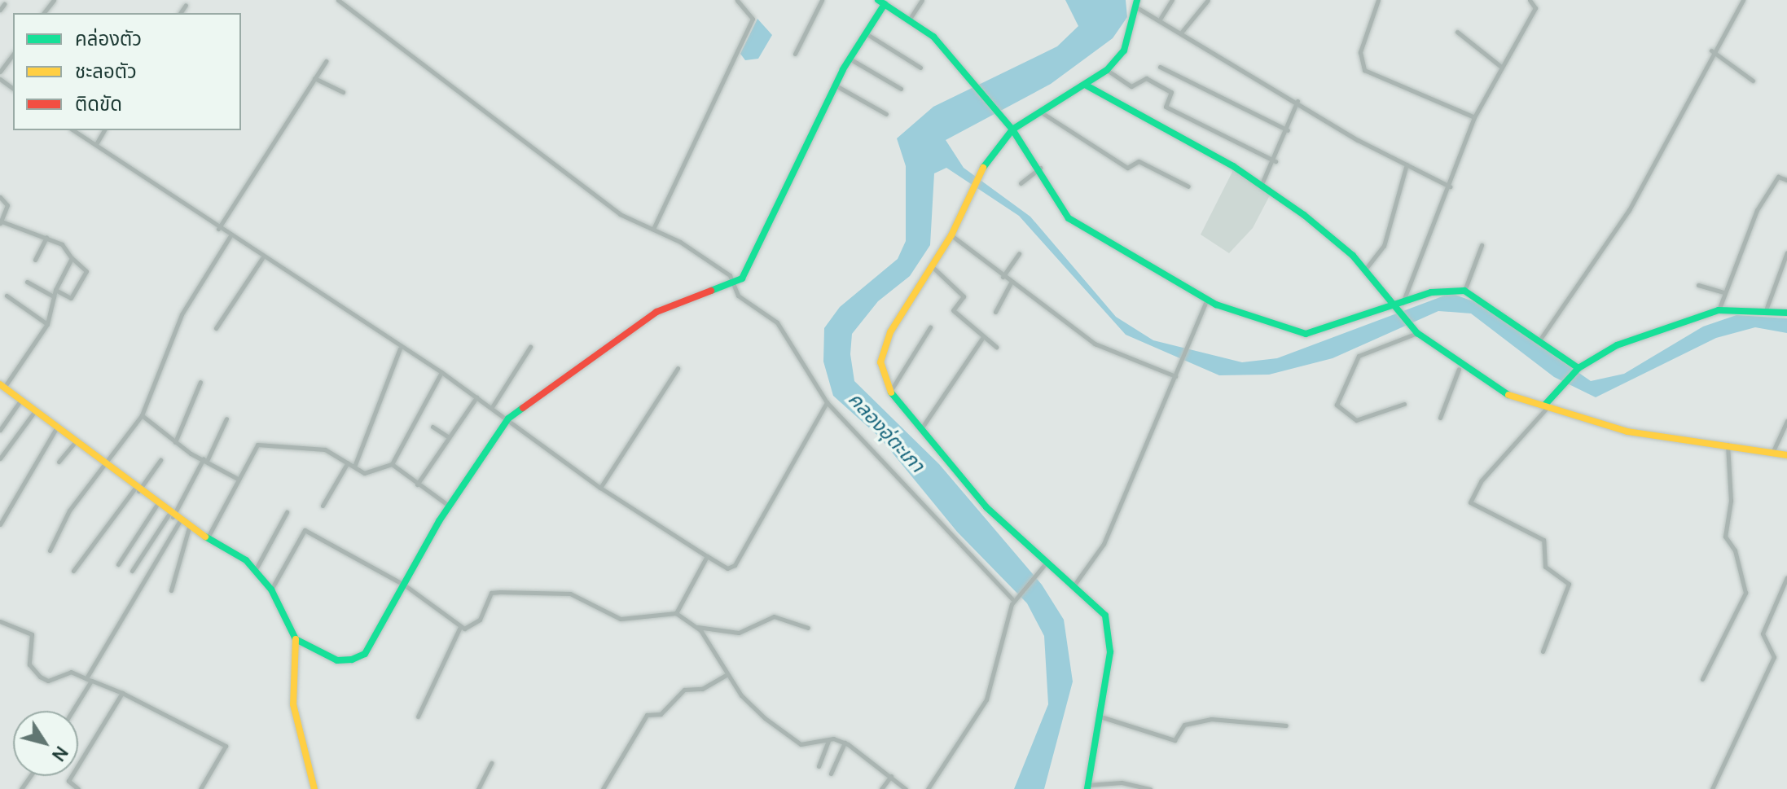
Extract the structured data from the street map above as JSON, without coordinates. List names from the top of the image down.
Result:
{
  "water": ["คลองอุ่ตะเภา"],
  "legend": ["คล่องตัว", "ชะลอตัว", "ติดขัด"],
  "north": "bottom right"
}
